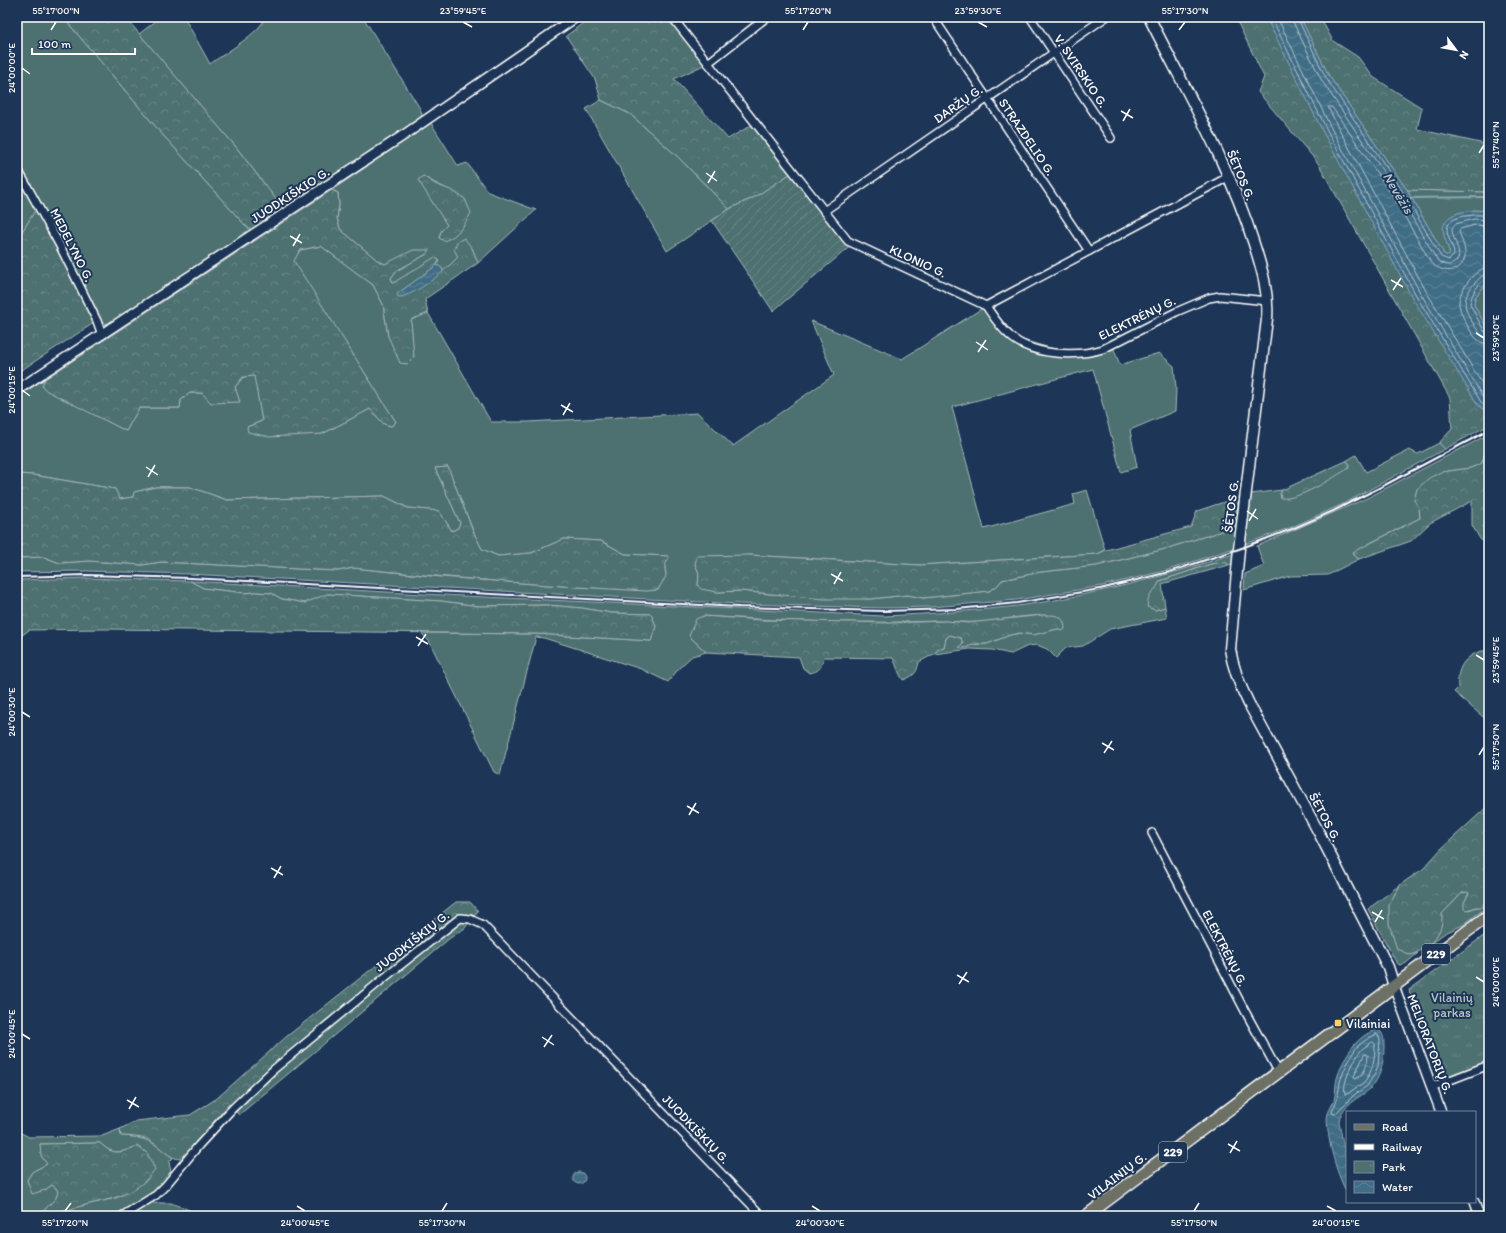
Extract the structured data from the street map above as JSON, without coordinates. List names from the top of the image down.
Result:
{
  "streets": {
    "main road": ["ŠĖTOS G.", "229", "VILAINIŲ G."],
    "street": [
      "V. SVIRSKIO G.",
      "DARŽŲ G.",
      "STRAZDELIO G.",
      "JUODKIŠKIO G.",
      "MEDELYNO G.",
      "KLONIO G.",
      "ELEKTRĖNŲ G.",
      "JUODKIŠKIŲ G.",
      "MELIORATORIŲ G."
    ]
  },
  "crossings": [
    ["V. SVIRSKIO G.", "DARŽŲ G."],
    ["DARŽŲ G.", "STRAZDELIO G."],
    ["DARŽŲ G.", "KLONIO G."],
    ["ŠĖTOS G.", "ELEKTRĖNŲ G."],
    ["ŠĖTOS G.", "229"],
    ["ŠĖTOS G.", "MELIORATORIŲ G."],
    ["JUODKIŠKIO G.", "MEDELYNO G."],
    ["KLONIO G.", "ELEKTRĖNŲ G."],
    ["ELEKTRĖNŲ G.", "229"],
    ["ELEKTRĖNŲ G.", "VILAINIŲ G."],
    ["229", "MELIORATORIŲ G."],
    ["229", "VILAINIŲ G."]
  ],
  "water": ["Nevėžis"],
  "parks": ["Vilainių parkas"],
  "places": {
    "transit": ["Vilainiai"]
  },
  "legend": [
    "Road",
    "Railway",
    "Park",
    "Water"
  ],
  "scale_bar": "100 m",
  "north": "bottom right",
  "coordinates": [
    "55°17'00\"N",
    "23°59'45\"E",
    "55°17'20\"N",
    "23°59'30\"E",
    "55°17'30\"N",
    "24°00'00\"E",
    "55°17'40\"N",
    "24°00'15\"E",
    "24°00'30\"E",
    "55°17'50\"N",
    "24°00'45\"E"
  ]
}
